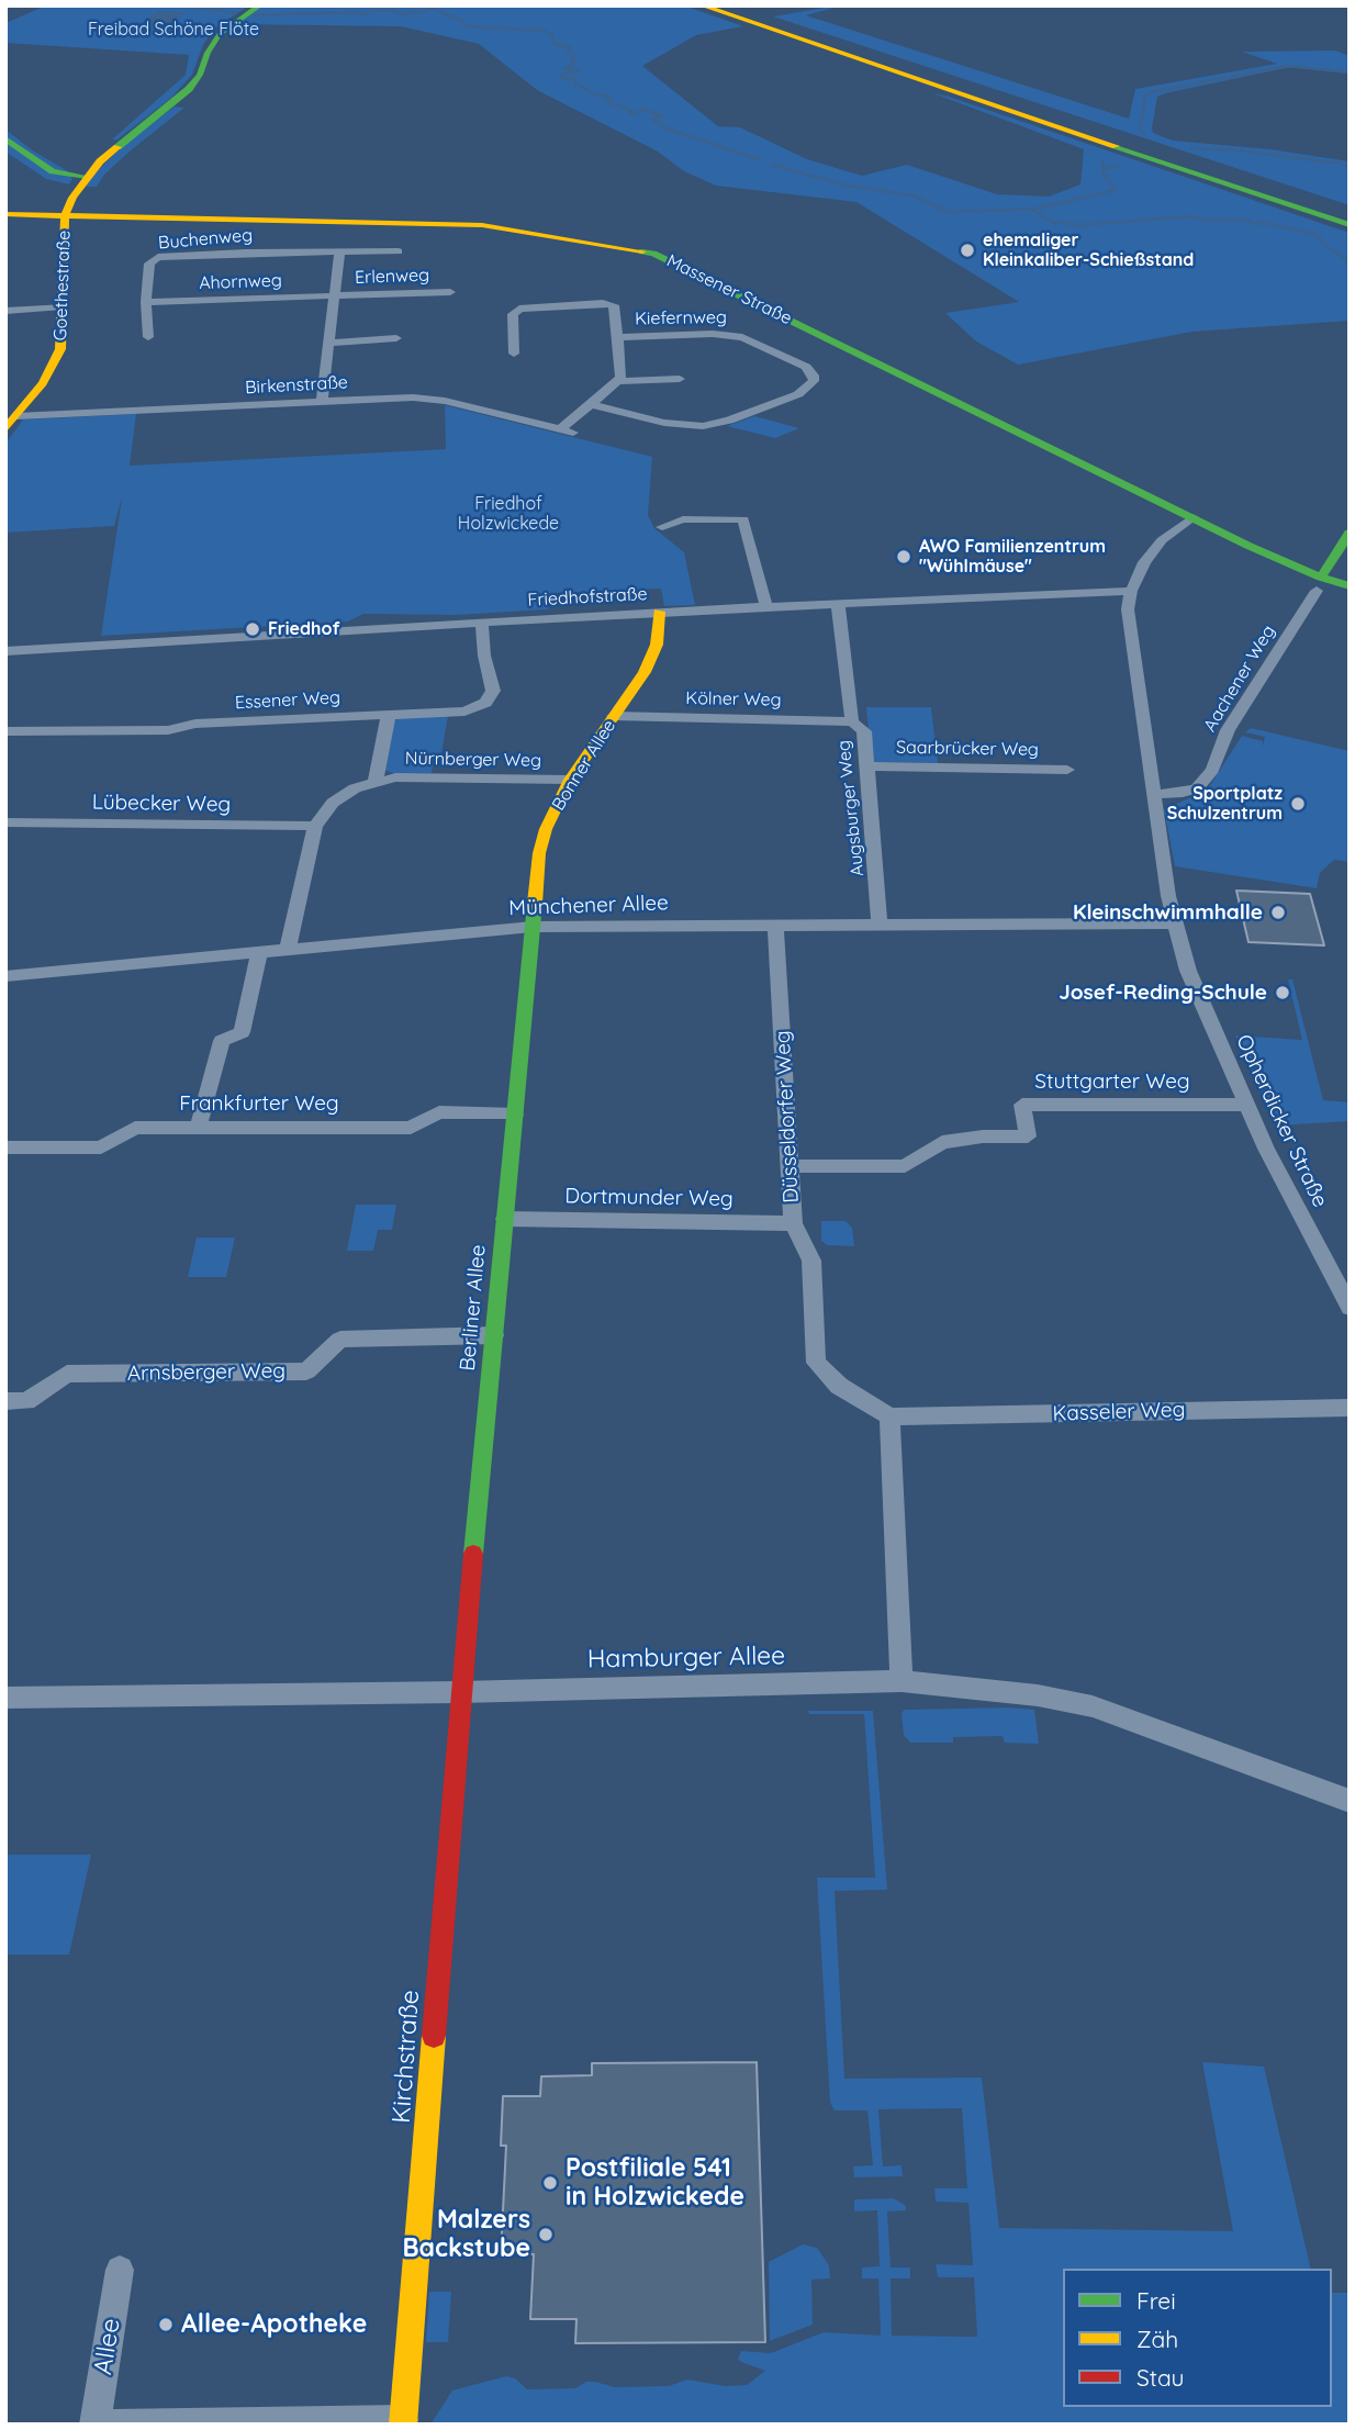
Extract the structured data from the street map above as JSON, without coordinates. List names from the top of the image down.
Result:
{
  "streets": {
    "main road": [
      "Goethestraße",
      "Massener Straße",
      "Bonner Allee",
      "Berliner Allee",
      "Kirchstraße"
    ],
    "street": [
      "Buchenweg",
      "Erlenweg",
      "Ahornweg",
      "Kiefernweg",
      "Birkenstraße",
      "Friedhofstraße",
      "Aachener Weg",
      "Kölner Weg",
      "Essener Weg",
      "Saarbrücker Weg",
      "Nürnberger Weg",
      "Lübecker Weg",
      "Augsburger Weg",
      "Münchener Allee",
      "Stuttgarter Weg",
      "Frankfurter Weg",
      "Düsseldorfer Weg",
      "Opherdicker Straße",
      "Dortmunder Weg",
      "Arnsberger Weg",
      "Kasseler Weg",
      "Hamburger Allee",
      "Allee"
    ]
  },
  "crossings": [
    ["Buchenweg", "Ahornweg"],
    ["Erlenweg", "Ahornweg"],
    ["Goethestraße", "Massener Straße"],
    ["Goethestraße", "Birkenstraße"],
    ["Massener Straße", "Aachener Weg"],
    ["Massener Straße", "Opherdicker Straße"],
    ["Friedhofstraße", "Essener Weg"],
    ["Friedhofstraße", "Bonner Allee"],
    ["Friedhofstraße", "Augsburger Weg"],
    ["Friedhofstraße", "Opherdicker Straße"],
    ["Aachener Weg", "Opherdicker Straße"],
    ["Kölner Weg", "Bonner Allee"],
    ["Kölner Weg", "Augsburger Weg"],
    ["Essener Weg", "Nürnberger Weg"],
    ["Saarbrücker Weg", "Augsburger Weg"],
    ["Nürnberger Weg", "Bonner Allee"],
    ["Nürnberger Weg", "Lübecker Weg"],
    ["Nürnberger Weg", "Münchener Allee"],
    ["Bonner Allee", "Münchener Allee"],
    ["Bonner Allee", "Berliner Allee"],
    ["Augsburger Weg", "Münchener Allee"],
    ["Münchener Allee", "Düsseldorfer Weg"],
    ["Münchener Allee", "Opherdicker Straße"],
    ["Münchener Allee", "Berliner Allee"],
    ["Stuttgarter Weg", "Düsseldorfer Weg"],
    ["Stuttgarter Weg", "Opherdicker Straße"],
    ["Frankfurter Weg", "Berliner Allee"],
    ["Düsseldorfer Weg", "Dortmunder Weg"],
    ["Düsseldorfer Weg", "Kasseler Weg"],
    ["Dortmunder Weg", "Berliner Allee"],
    ["Berliner Allee", "Arnsberger Weg"],
    ["Berliner Allee", "Hamburger Allee"],
    ["Berliner Allee", "Kirchstraße"],
    ["Hamburger Allee", "Kirchstraße"],
    ["Kirchstraße", "Allee"]
  ],
  "parks": ["Freibad Schöne Flöte", "Friedhof Holzwickede"],
  "places": [
    "ehemaliger Kleinkaliber-Schießstand",
    "AWO Familienzentrum \"Wühlmäuse\"",
    "Friedhof",
    "Sportplatz Schulzentrum",
    "Kleinschwimmhalle",
    "Josef-Reding-Schule",
    "Postfiliale 541 in Holzwickede",
    "Malzers Backstube",
    "Allee-Apotheke"
  ],
  "legend": ["Frei", "Zäh", "Stau"]
}
